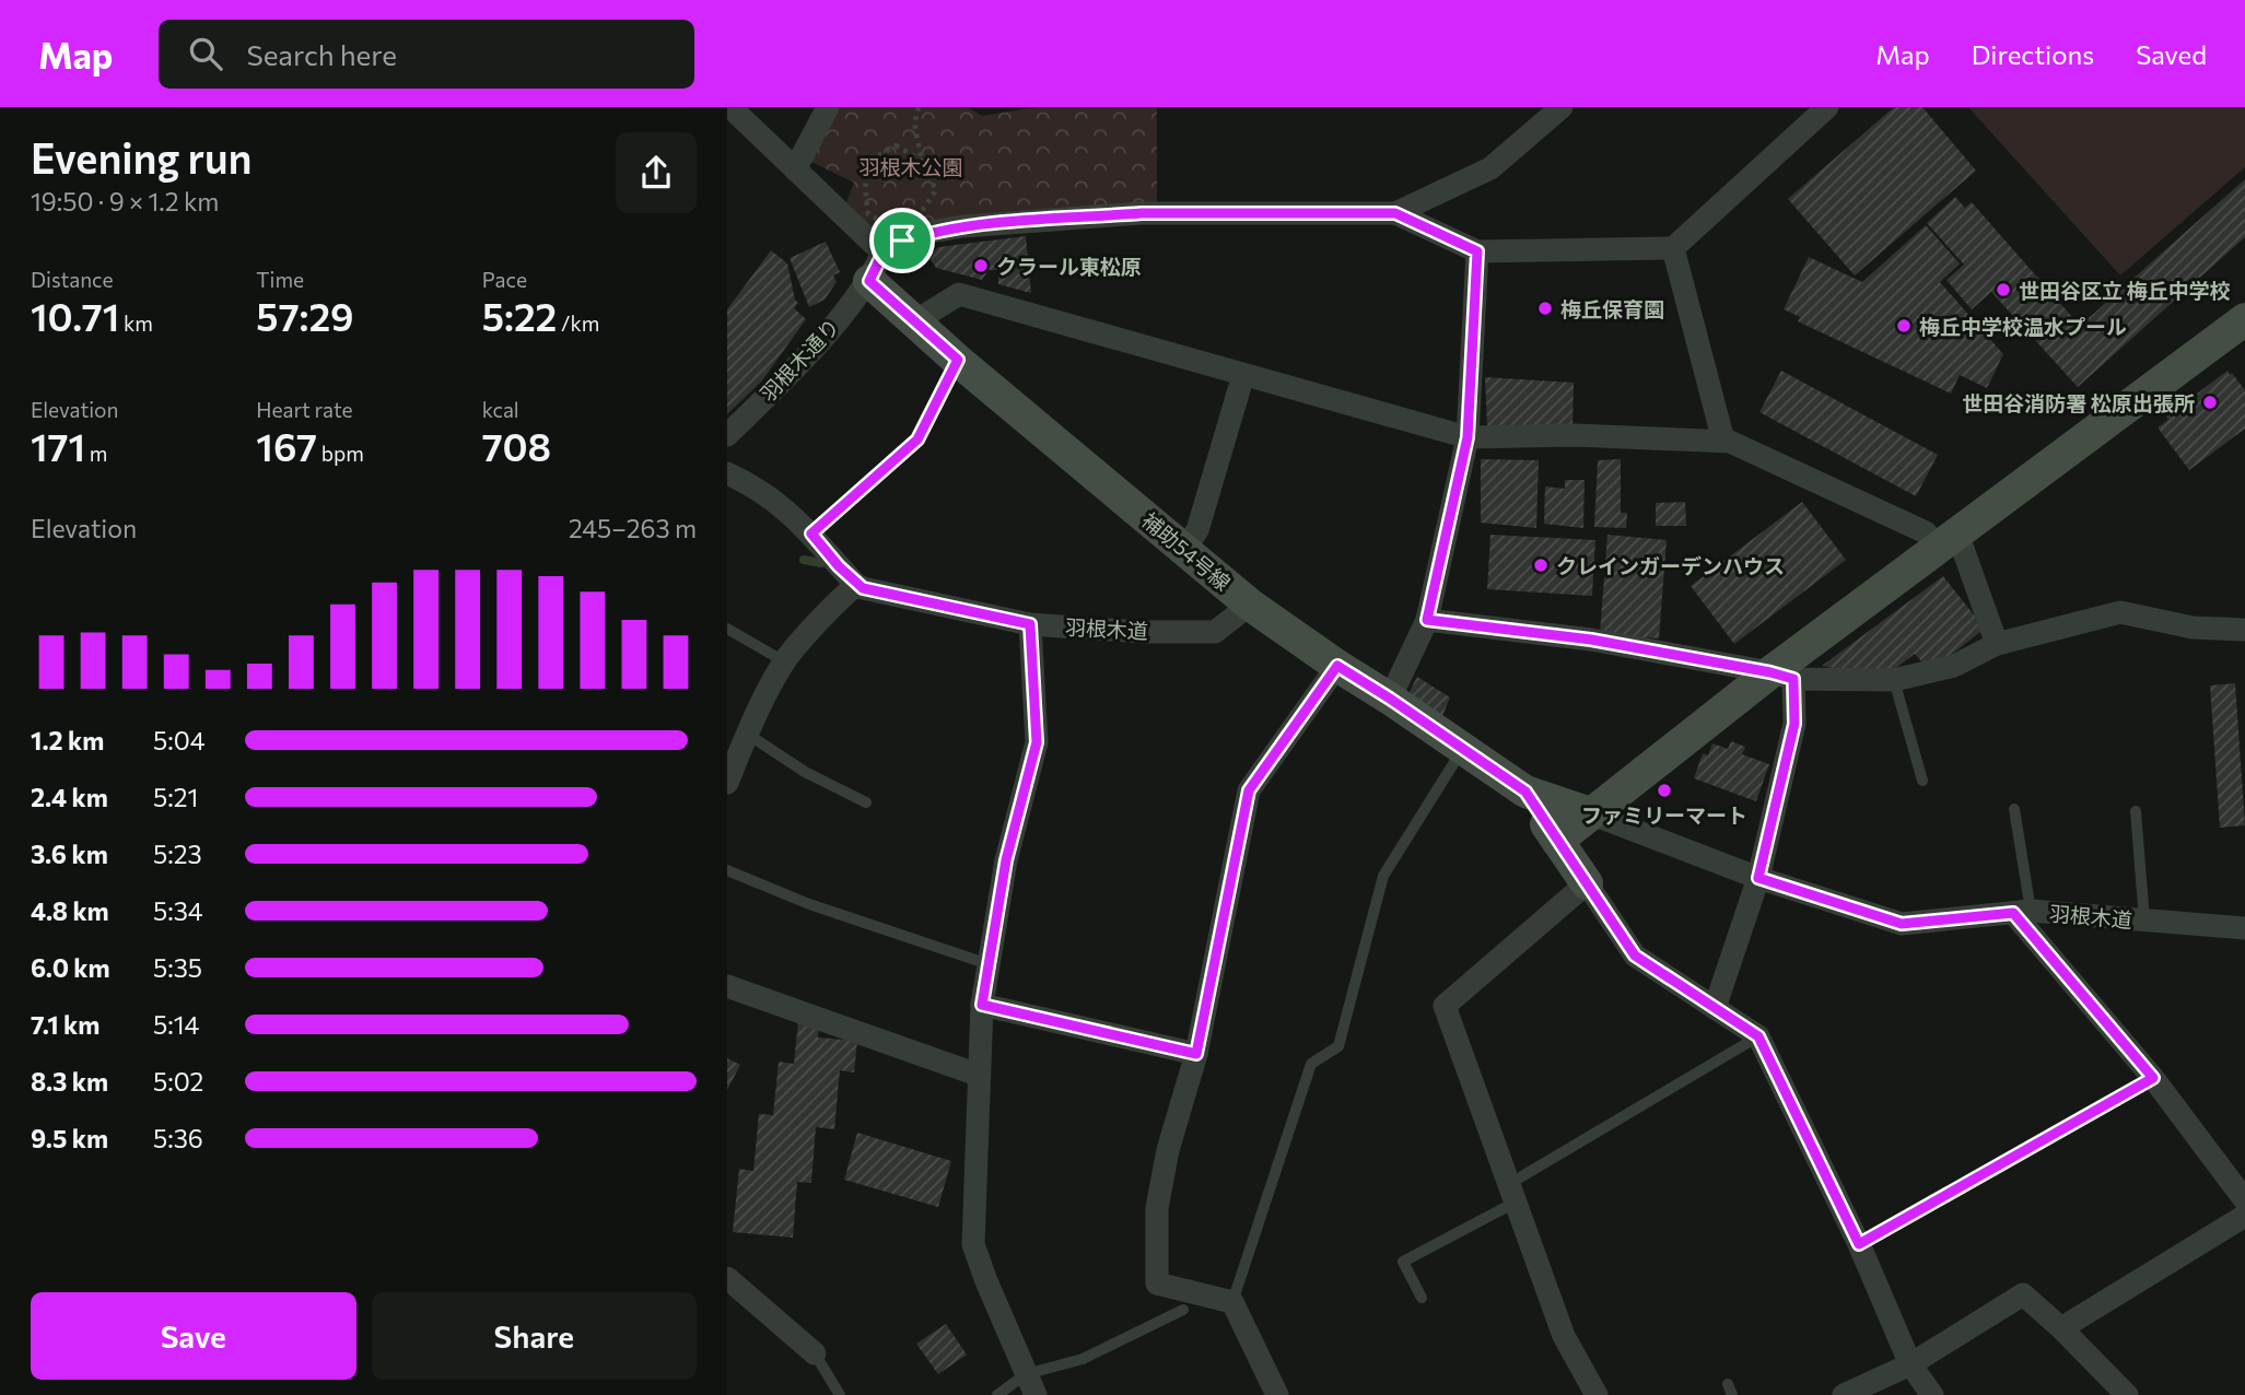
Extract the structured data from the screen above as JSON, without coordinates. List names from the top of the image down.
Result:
{
  "streets": {
    "street": ["羽根木通り", "補助54号線", "羽根木道"]
  },
  "crossings": [
    ["羽根木通り", "補助54号線"],
    ["補助54号線", "羽根木道"]
  ],
  "parks": ["羽根木公園"],
  "places": [
    "クラール東松原",
    "世田谷区立 梅丘中学校",
    "梅丘保育園",
    "梅丘中学校温水プール",
    "世田谷消防署 松原出張所",
    "クレインガーデンハウス",
    "ファミリーマート"
  ],
  "page": {
    "header": "Map",
    "search": "Search here",
    "nav": ["Map", "Directions", "Saved"],
    "heading": ["Evening run", "19:50 · 9 × 1.2 km"],
    "stats": [
      ["Distance", "10.71 km"],
      ["Time", "57:29"],
      ["Pace", "5:22 /km"],
      ["Elevation", "171 m"],
      ["Heart rate", "167 bpm"],
      ["kcal", "708"]
    ],
    "chart": ["Elevation", "245–263 m"],
    "list": [
      {
        "name": "1.2 km",
        "note": "5:04"
      },
      {
        "name": "2.4 km",
        "note": "5:21"
      },
      {
        "name": "3.6 km",
        "note": "5:23"
      },
      {
        "name": "4.8 km",
        "note": "5:34"
      },
      {
        "name": "6.0 km",
        "note": "5:35"
      },
      {
        "name": "7.1 km",
        "note": "5:14"
      },
      {
        "name": "8.3 km",
        "note": "5:02"
      },
      {
        "name": "9.5 km",
        "note": "5:36"
      }
    ],
    "buttons": ["Save", "Share"]
  }
}
